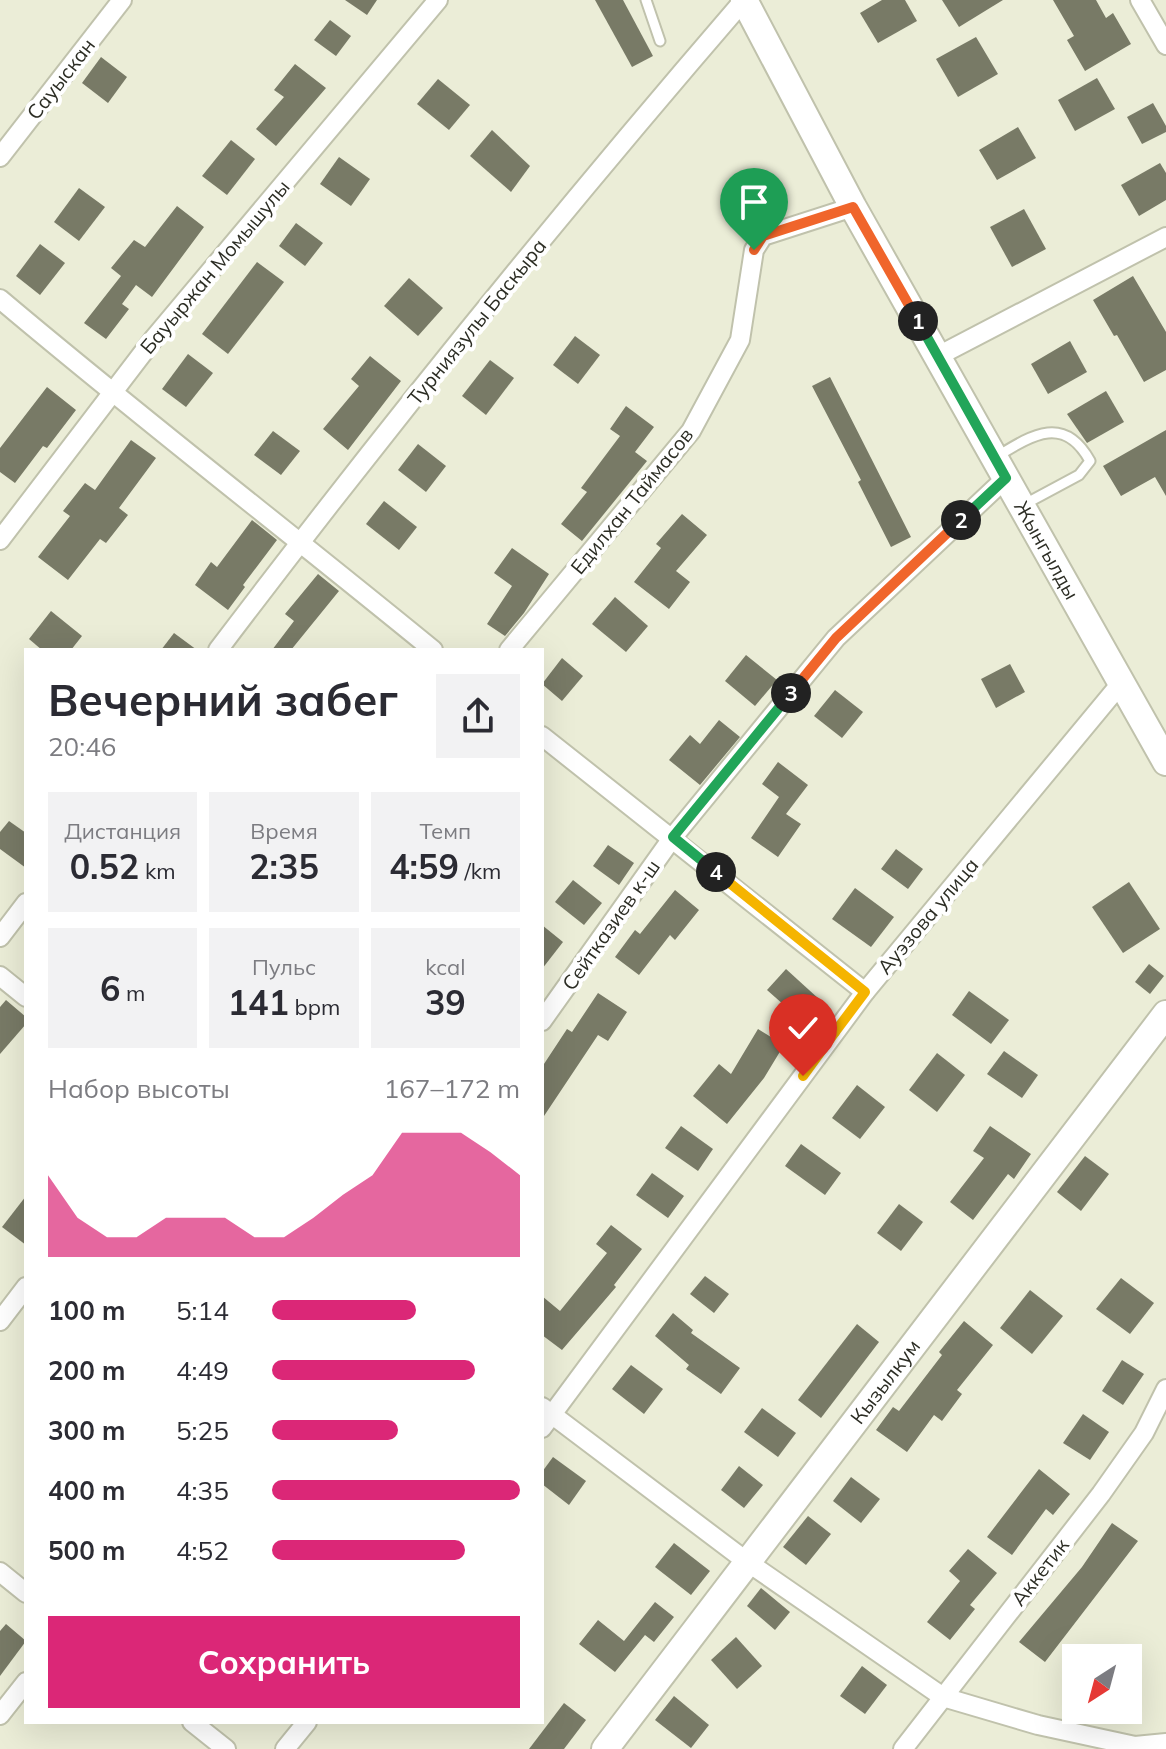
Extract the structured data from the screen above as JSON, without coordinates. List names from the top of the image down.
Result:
{
  "streets": {
    "street": [
      "Сауыскан",
      "Бауыржан Момышулы",
      "Турниязулы Баскыра",
      "Едилхан Таймасов",
      "Жынгылды",
      "Ауэзова улица",
      "Сейтказиев к-ш",
      "Кызылкум",
      "Аккетик"
    ]
  },
  "crossings": [
    ["Турниязулы Баскыра", "Жынгылды"],
    ["Едилхан Таймасов", "Жынгылды"],
    ["Жынгылды", "Ауэзова улица"],
    ["Жынгылды", "Сейтказиев к-ш"]
  ],
  "north": "bottom left",
  "page": {
    "pins": [
      "1",
      "2",
      "3",
      "4"
    ],
    "heading": ["Вечерний забег", "20:46"],
    "stats": [
      ["Дистанция", "0.52 km"],
      ["Время", "2:35"],
      ["Темп", "4:59 /km"],
      ["6 m"],
      ["Пульс", "141 bpm"],
      ["kcal", "39"]
    ],
    "chart": ["Набор высоты", "167–172 m"],
    "list": [
      {
        "name": "100 m",
        "note": "5:14"
      },
      {
        "name": "200 m",
        "note": "4:49"
      },
      {
        "name": "300 m",
        "note": "5:25"
      },
      {
        "name": "400 m",
        "note": "4:35"
      },
      {
        "name": "500 m",
        "note": "4:52"
      }
    ],
    "buttons": "Сохранить"
  }
}
